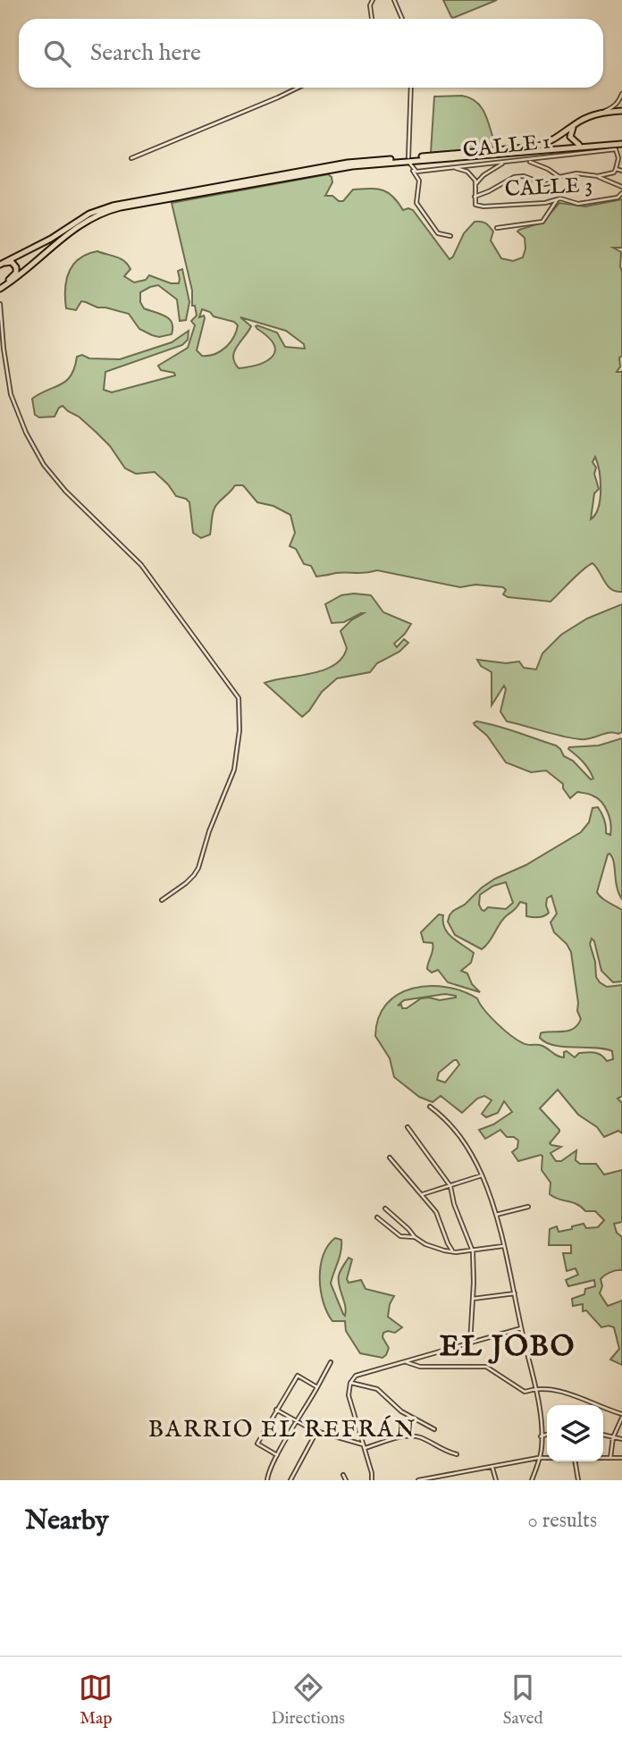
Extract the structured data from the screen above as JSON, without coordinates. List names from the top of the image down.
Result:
{
  "streets": {
    "street": ["CALLE 1", "CALLE 3"]
  },
  "districts": ["EL JOBO", "BARRIO EL REFRÁN"],
  "page": {
    "search": "Search here",
    "heading": ["Nearby", "0 results"],
    "nav": ["Map", "Directions", "Saved"]
  }
}
